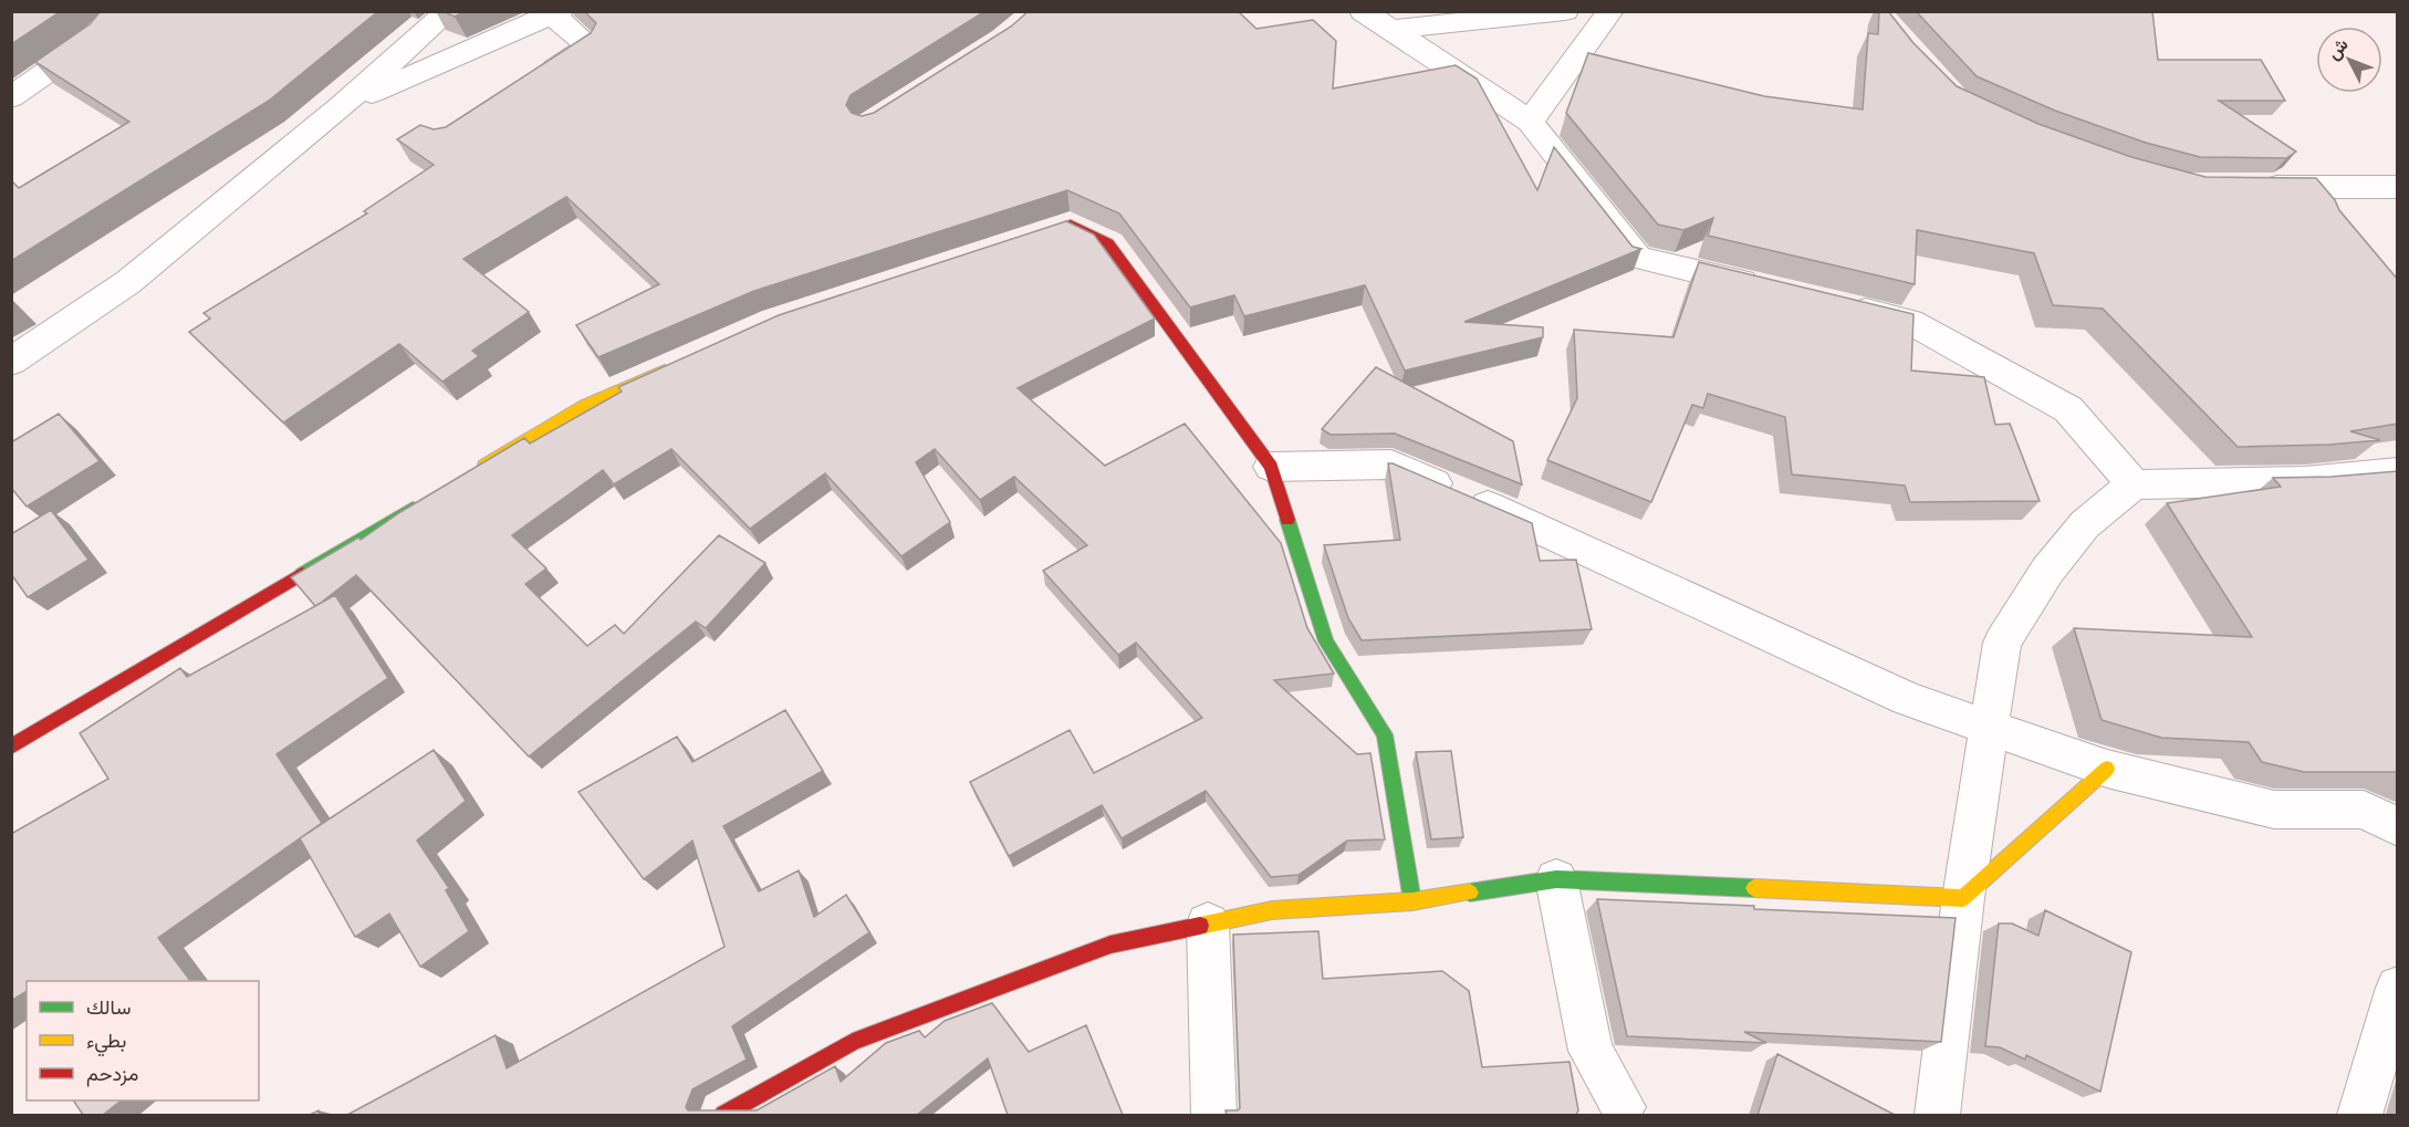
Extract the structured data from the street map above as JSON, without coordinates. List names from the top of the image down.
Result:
{
  "legend": ["سالك", "بطيء", "مزدحم"],
  "north": "top left"
}
